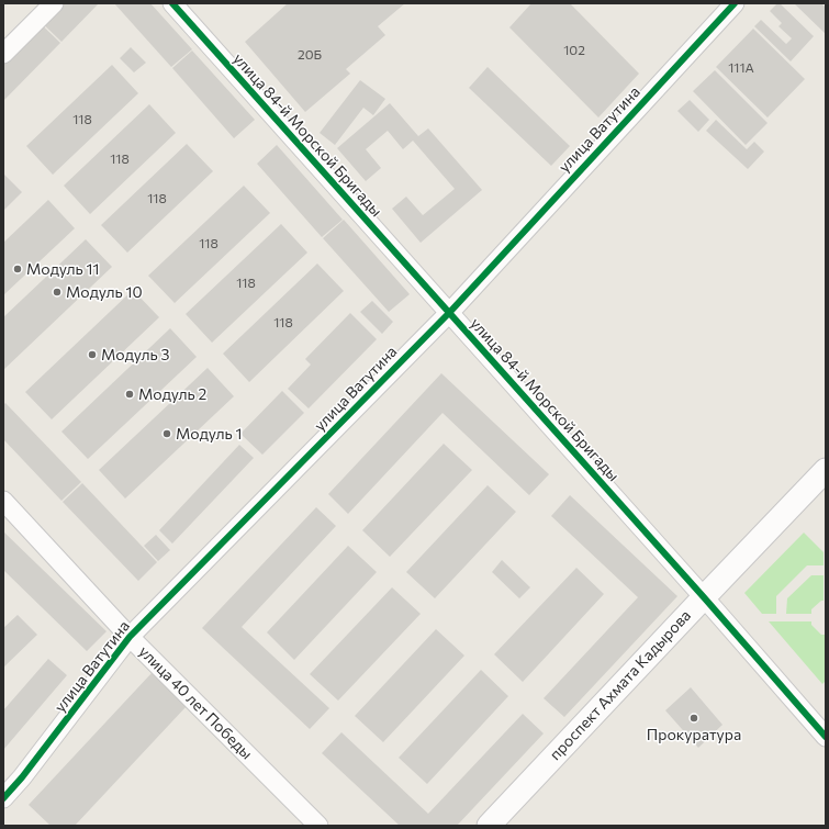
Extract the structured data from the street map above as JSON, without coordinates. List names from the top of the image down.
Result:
{
  "streets": {
    "street": [
      "улица Ватутина",
      "улица 84-й Морской Бригады",
      "проспект Ахмата Кадырова",
      "улица 40 лет Победы"
    ]
  },
  "crossings": [
    ["улица Ватутина", "улица 84-й Морской Бригады"],
    ["улица Ватутина", "улица 40 лет Победы"],
    ["улица 84-й Морской Бригады", "проспект Ахмата Кадырова"]
  ],
  "places": [
    "Модуль 11",
    "Модуль 10",
    "Модуль 3",
    "Модуль 2",
    "Модуль 1",
    "Прокуратура"
  ],
  "house_numbers": [
    "102",
    "20Б",
    "111А",
    "118",
    "118",
    "118",
    "118",
    "118",
    "118"
  ]
}
